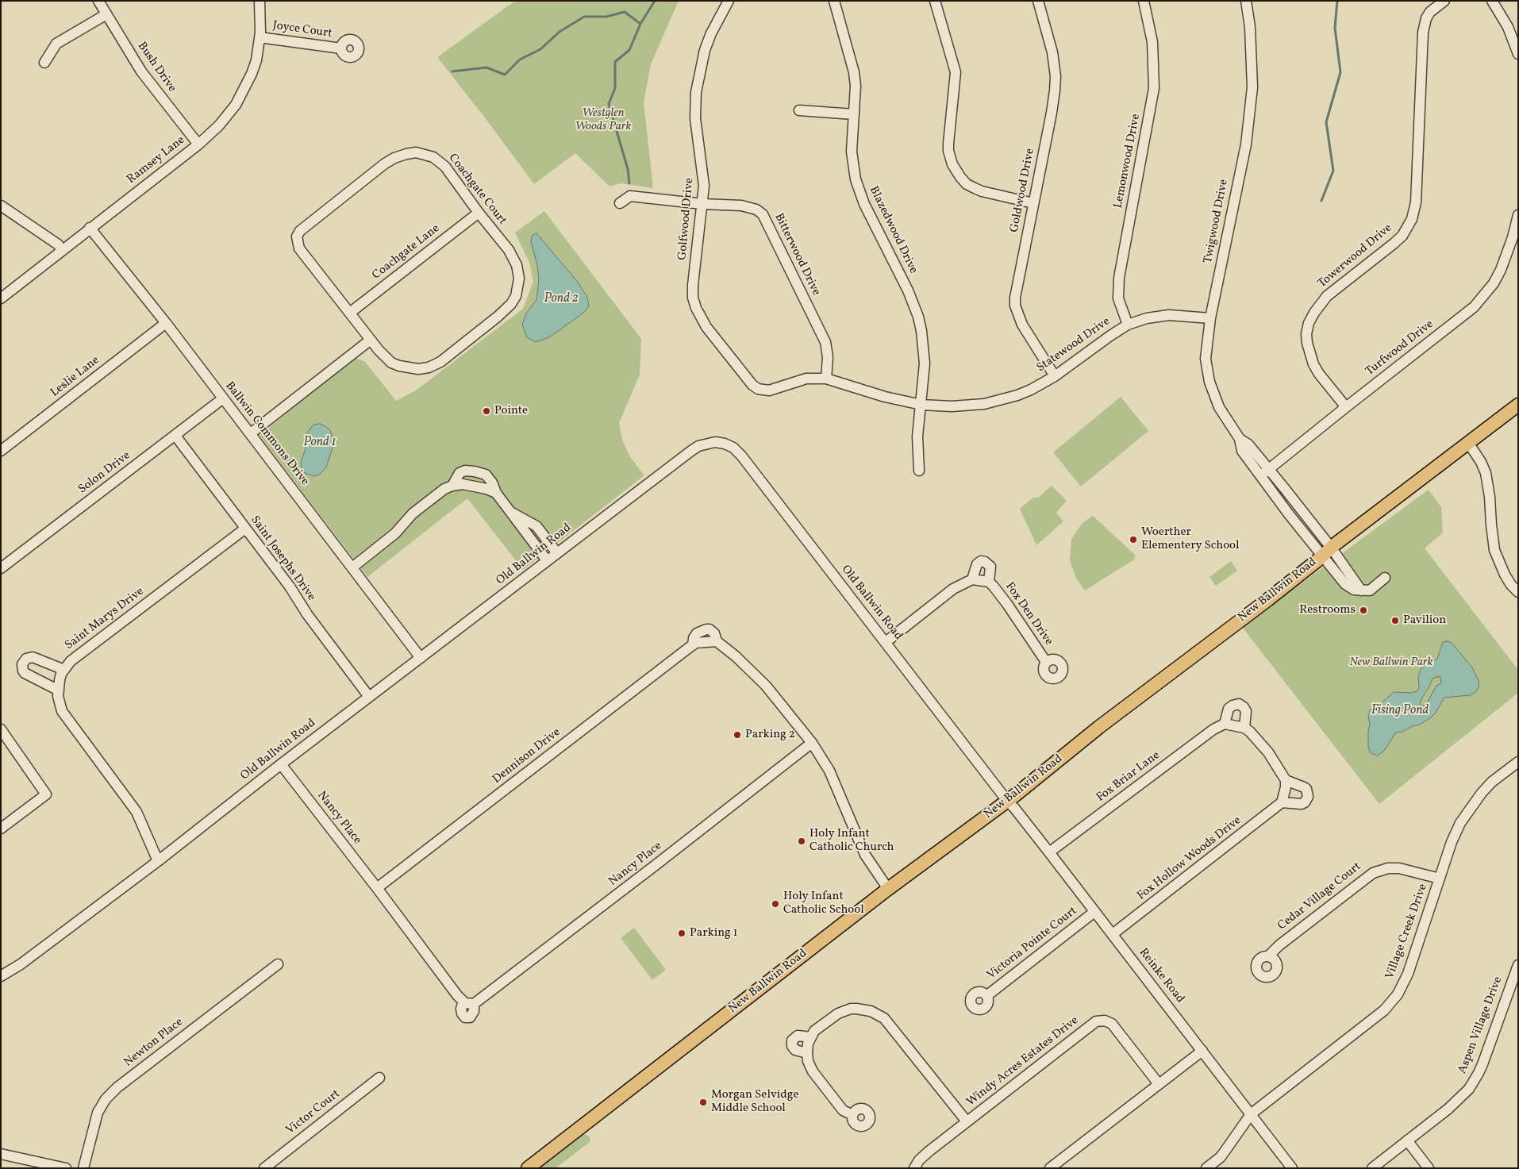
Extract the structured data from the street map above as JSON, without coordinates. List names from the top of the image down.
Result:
{
  "streets": {
    "main road": ["New Ballwin Road"],
    "street": [
      "Joyce Court",
      "Bush Drive",
      "Ramsey Lane",
      "Lemonwood Drive",
      "Coachgate Court",
      "Goldwood Drive",
      "Golfwood Drive",
      "Twigwood Drive",
      "Blazedwood Drive",
      "Coachgate Lane",
      "Bitterwood Drive",
      "Towerwood Drive",
      "Statewood Drive",
      "Turfwood Drive",
      "Leslie Lane",
      "Ballwin Commons Drive",
      "Solon Drive",
      "Old Ballwin Road",
      "Saint Josephs Drive",
      "Fox Den Drive",
      "Saint Marys Drive",
      "Dennison Drive",
      "Fox Briar Lane",
      "Nancy Place",
      "Fox Hollow Woods Drive",
      "Cedar Village Court",
      "Village Creek Drive",
      "Victoria Pointe Court",
      "Reinke Road",
      "Aspen Village Drive",
      "Newton Place",
      "Windy Acres Estates Drive",
      "Victor Court"
    ]
  },
  "crossings": [
    ["Joyce Court", "Ramsey Lane"],
    ["Bush Drive", "Ramsey Lane"],
    ["Ramsey Lane", "Ballwin Commons Drive"],
    ["Lemonwood Drive", "Statewood Drive"],
    ["Coachgate Court", "Coachgate Lane"],
    ["Goldwood Drive", "Statewood Drive"],
    ["Golfwood Drive", "Bitterwood Drive"],
    ["Golfwood Drive", "Statewood Drive"],
    ["Twigwood Drive", "Statewood Drive"],
    ["Twigwood Drive", "Turfwood Drive"],
    ["Twigwood Drive", "New Ballwin Road"],
    ["Blazedwood Drive", "Statewood Drive"],
    ["Bitterwood Drive", "Statewood Drive"],
    ["Towerwood Drive", "Turfwood Drive"],
    ["Leslie Lane", "Ballwin Commons Drive"],
    ["Ballwin Commons Drive", "Solon Drive"],
    ["Ballwin Commons Drive", "Old Ballwin Road"],
    ["Solon Drive", "Saint Josephs Drive"],
    ["Old Ballwin Road", "Saint Josephs Drive"],
    ["Old Ballwin Road", "New Ballwin Road"],
    ["Old Ballwin Road", "Saint Marys Drive"],
    ["Old Ballwin Road", "Nancy Place"],
    ["Old Ballwin Road", "Reinke Road"],
    ["Saint Josephs Drive", "Saint Marys Drive"],
    ["New Ballwin Road", "Dennison Drive"],
    ["New Ballwin Road", "Reinke Road"],
    ["Dennison Drive", "Nancy Place"],
    ["Fox Briar Lane", "Reinke Road"],
    ["Fox Hollow Woods Drive", "Reinke Road"],
    ["Cedar Village Court", "Village Creek Drive"],
    ["Village Creek Drive", "Reinke Road"],
    ["Victoria Pointe Court", "Reinke Road"]
  ],
  "water": ["Pond 2", "Pond 1", "Fising Pond"],
  "parks": ["Westglen Woods Park", "New Ballwin Park"],
  "places": [
    "Pointe",
    "Woerther Elementery School",
    "Restrooms",
    "Pavilion",
    "Parking 2",
    "Holy Infant Catholic Church",
    "Holy Infant Catholic School",
    "Parking 1",
    "Morgan Selvidge Middle School"
  ]
}
